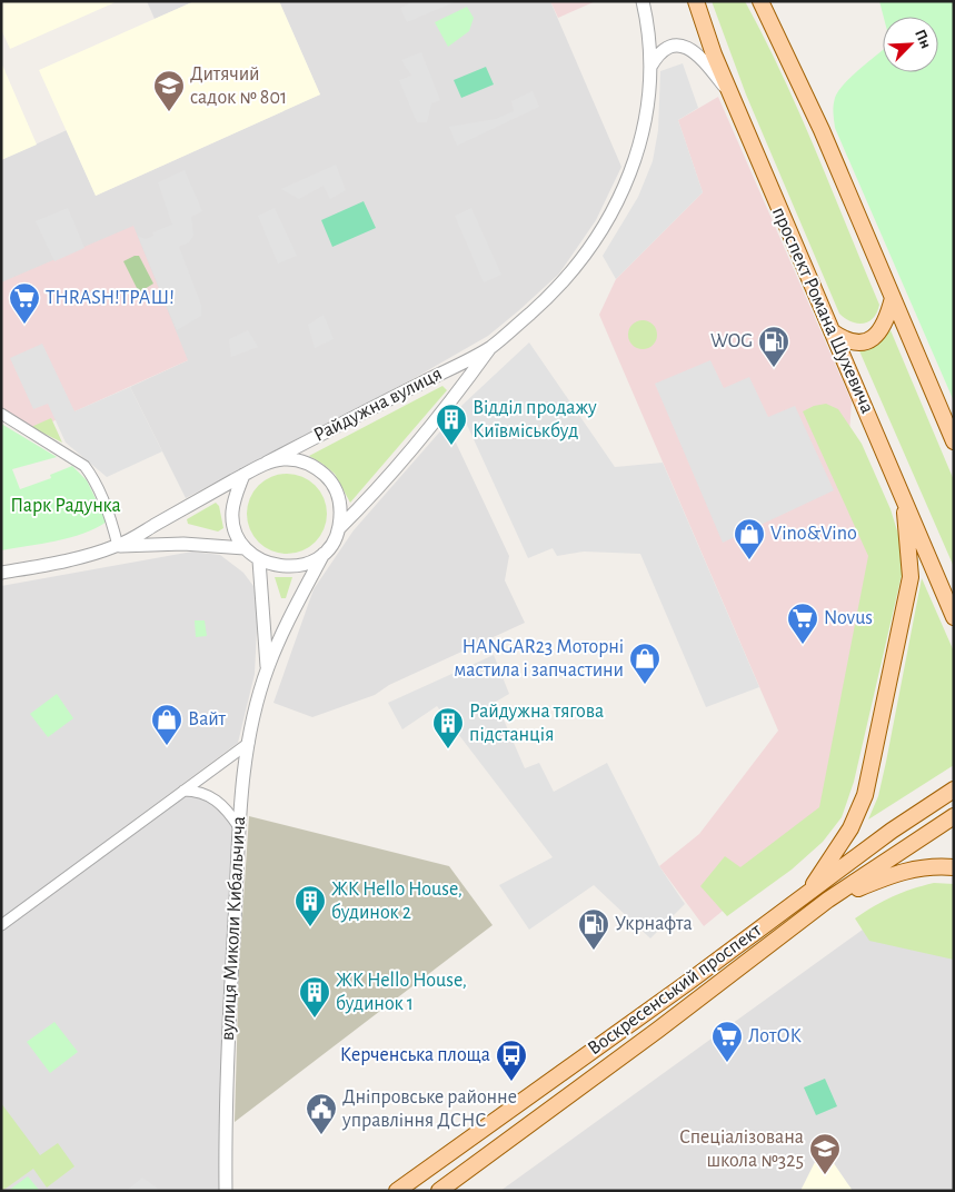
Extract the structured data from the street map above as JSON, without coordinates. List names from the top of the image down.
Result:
{
  "streets": {
    "main road": ["проспект Романа Шухевича", "Воскресенський проспект"],
    "street": ["Райдужна вулиця", "вулиця Миколи Кибальчича"]
  },
  "crossings": [
    ["Райдужна вулиця", "вулиця Миколи Кибальчича"]
  ],
  "parks": ["Парк Радунка"],
  "places": {
    "school or university": ["Дитячий садок № 801", "Спеціалізована школа №325"],
    "supermarket": ["ТHRASH!ТРАШ!", "Novus", "ЛотОК"],
    "fuel station": ["WOG", "Укрнафта"],
    "building": [
      "Відділ продажу Київміськбуд",
      "Райдужна тягова пiдстанцiя",
      "ЖК Hello House, будинок 2",
      "ЖК Hello House, будинок 1"
    ],
    "shop": ["Vino&Vino", "HANGAR23 Моторні мастила і запчастини", "Вайт"],
    "bus stop": ["Керченська площа"],
    "public building": ["Дніпровське районне управління ДСНС"]
  },
  "north": "top right"
}
